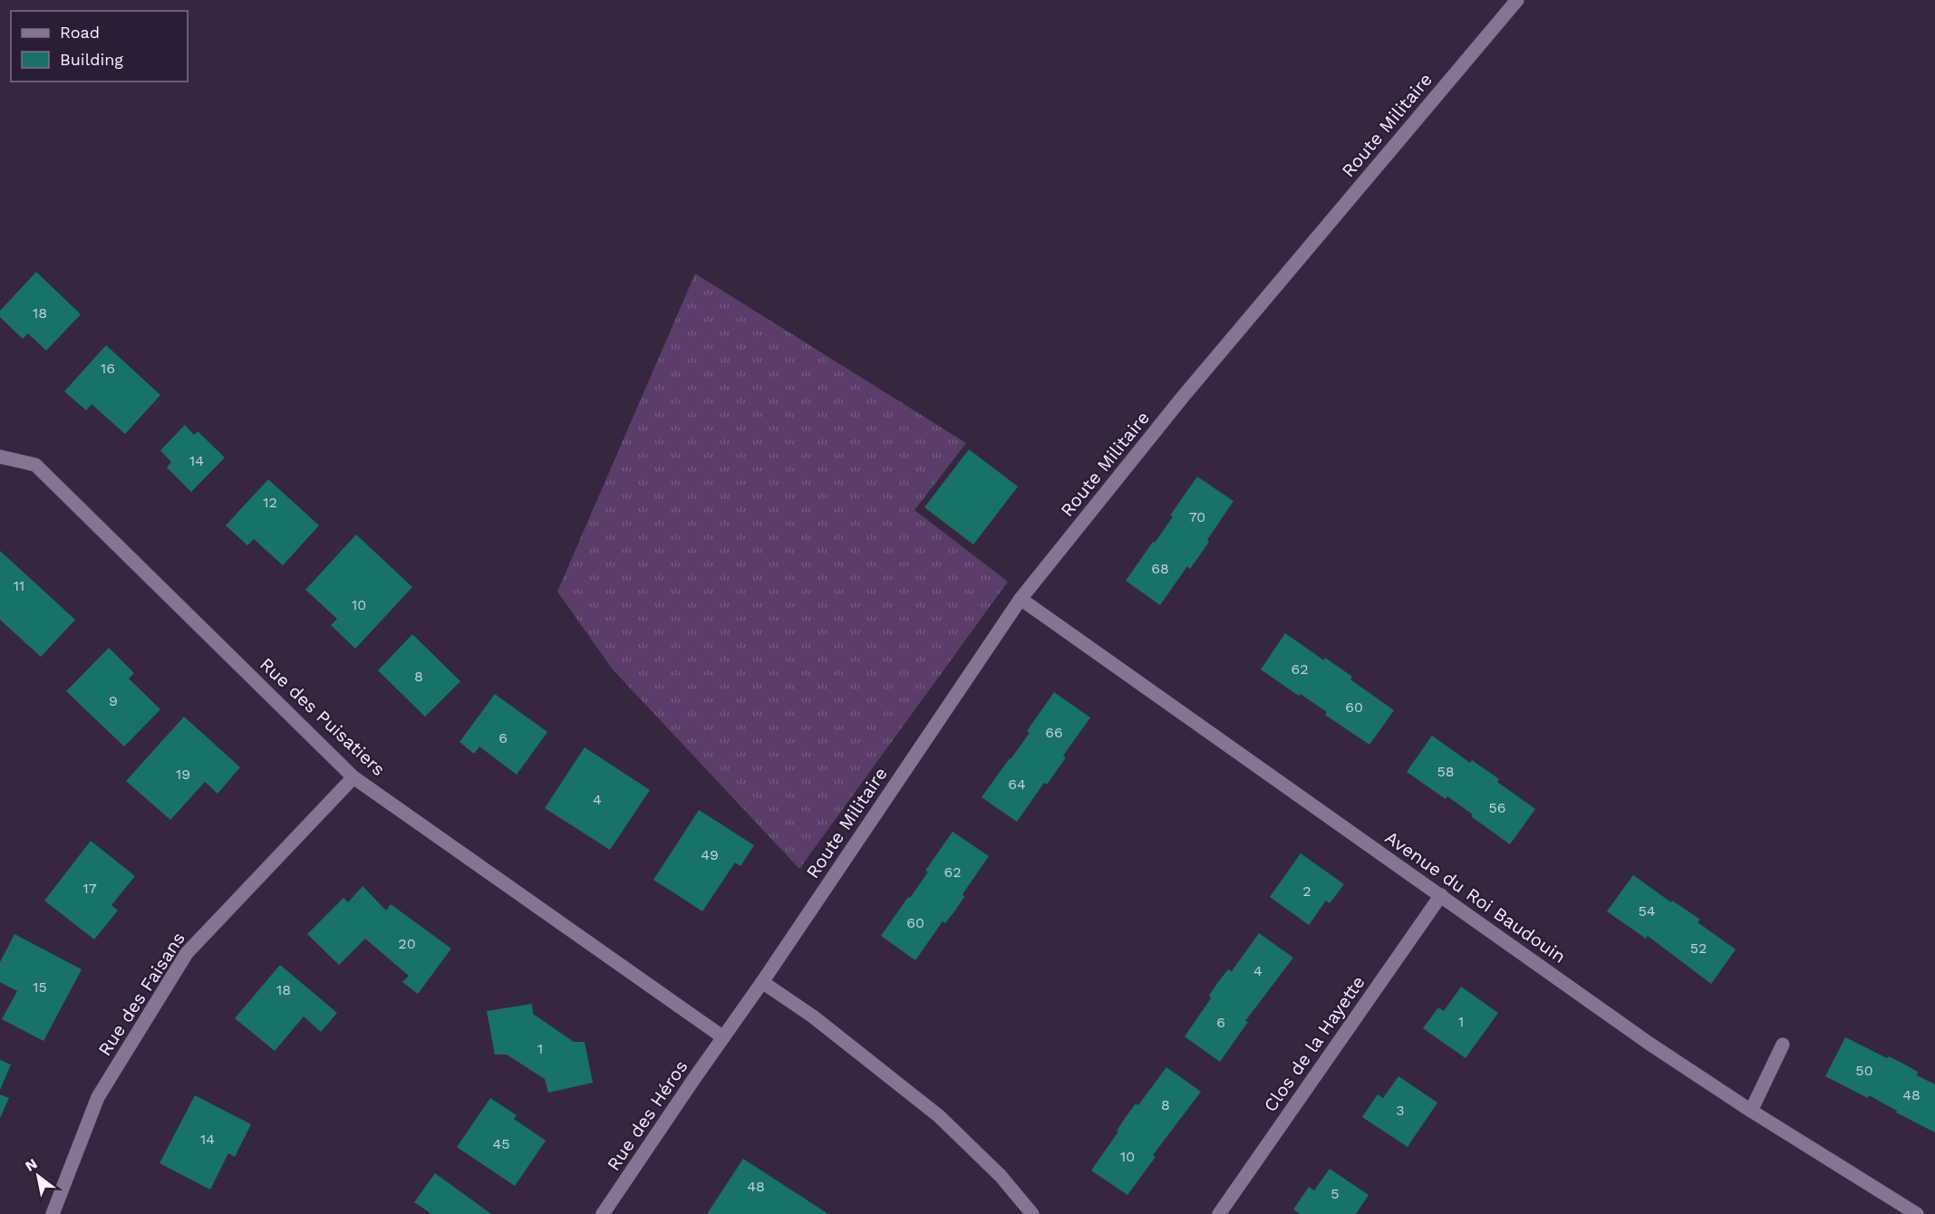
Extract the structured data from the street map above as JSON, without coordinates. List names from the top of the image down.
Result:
{
  "streets": {
    "street": [
      "Route Militaire",
      "Rue des Puisatiers",
      "Avenue du Roi Baudouin",
      "Rue des Faisans",
      "Clos de la Hayette",
      "Rue des Héros"
    ]
  },
  "crossings": [
    ["Route Militaire", "Rue des Puisatiers"],
    ["Route Militaire", "Avenue du Roi Baudouin"],
    ["Route Militaire", "Rue des Héros"],
    ["Rue des Puisatiers", "Rue des Faisans"],
    ["Rue des Puisatiers", "Rue des Héros"],
    ["Avenue du Roi Baudouin", "Clos de la Hayette"]
  ],
  "house_numbers": [
    "18",
    "16",
    "14",
    "12",
    "70",
    "68",
    "11",
    "10",
    "62",
    "8",
    "9",
    "60",
    "66",
    "6",
    "58",
    "19",
    "64",
    "4",
    "56",
    "49",
    "62",
    "17",
    "2",
    "54",
    "60",
    "20",
    "52",
    "4",
    "15",
    "18",
    "1",
    "6",
    "1",
    "50",
    "48",
    "8",
    "3",
    "14",
    "45",
    "10",
    "48",
    "5"
  ],
  "legend": ["Road", "Building"],
  "north": "top left"
}
